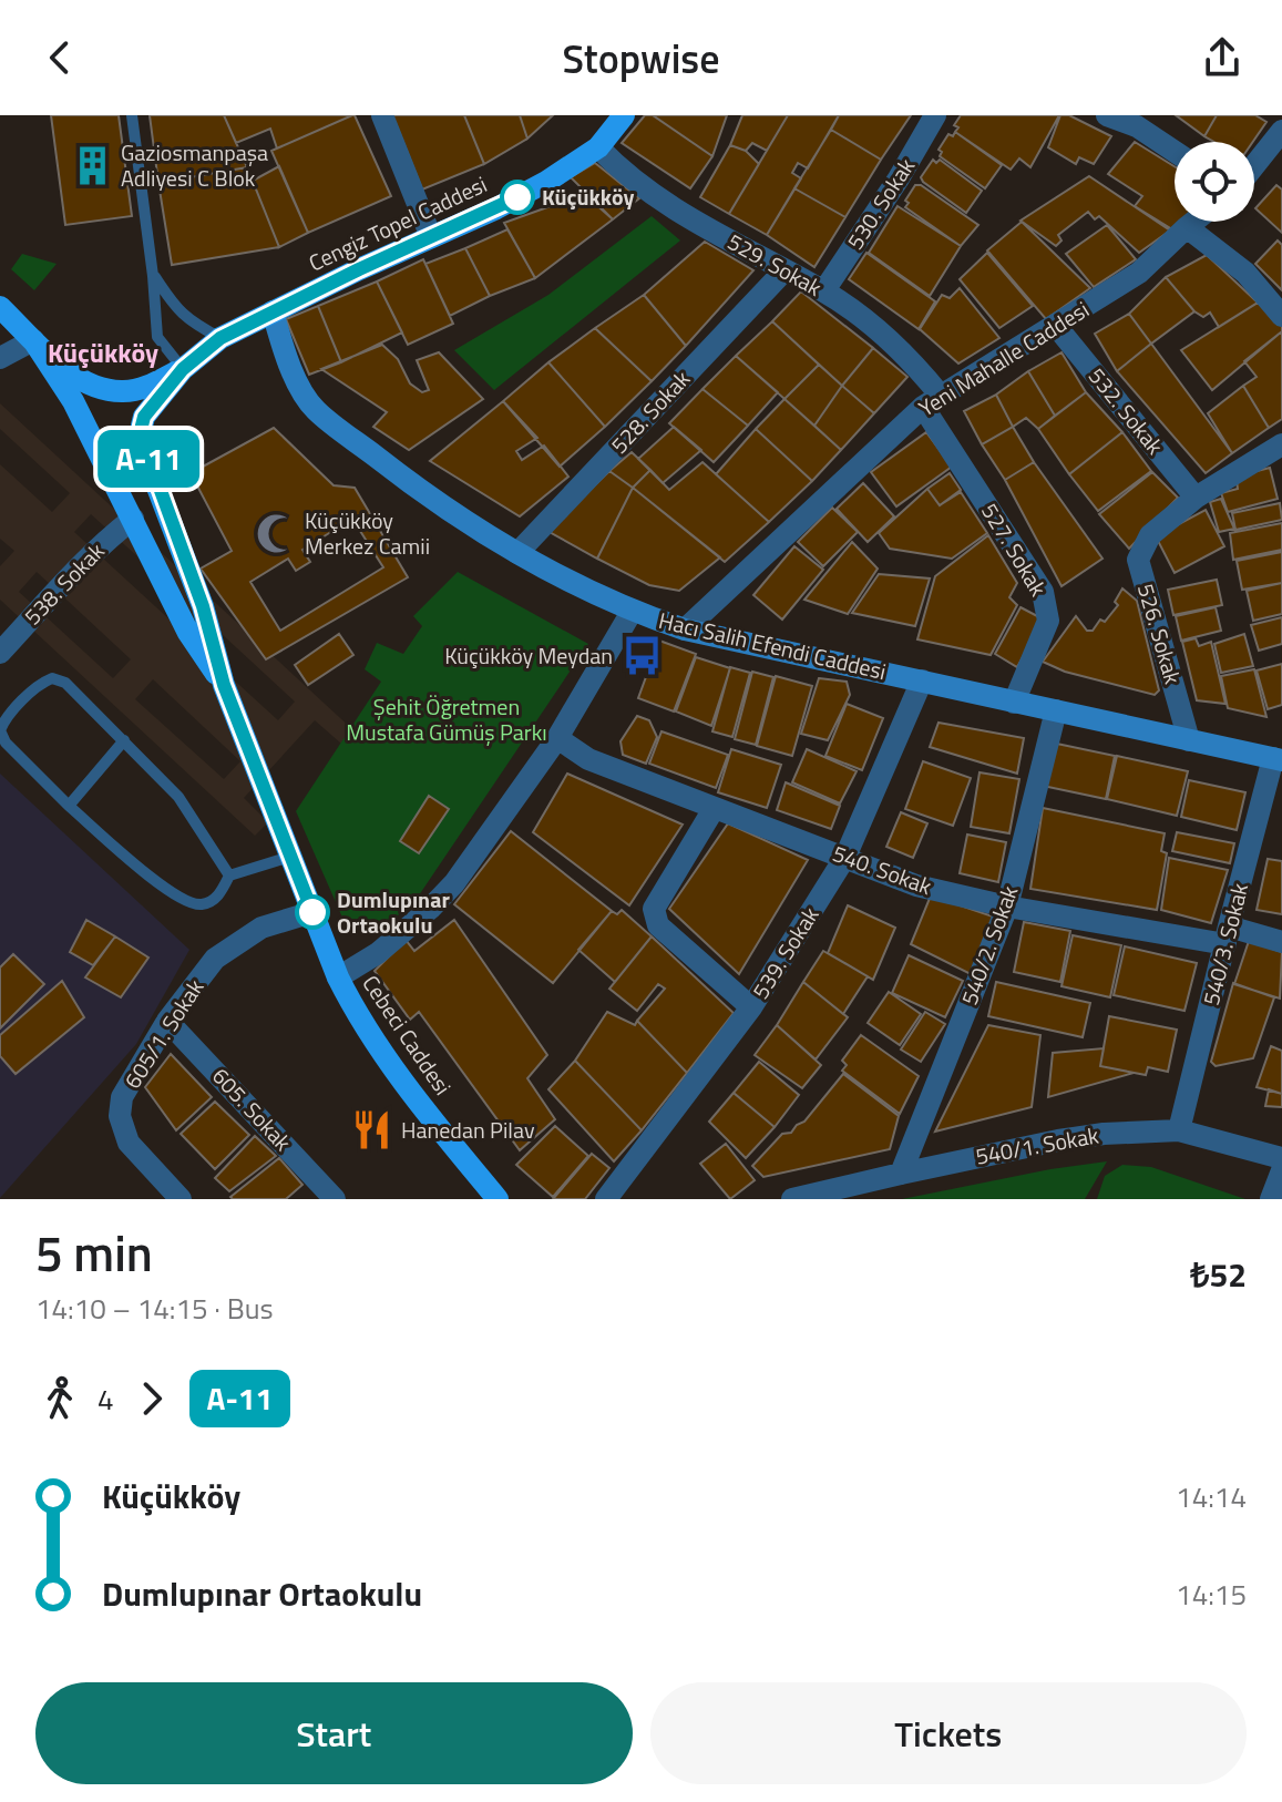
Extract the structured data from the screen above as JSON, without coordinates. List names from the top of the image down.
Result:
{
  "streets": {
    "main road": ["Cengiz Topel Caddesi", "Hacı Salih Efendi Caddesi", "Cebeci Caddesi"],
    "street": [
      "530. Sokak",
      "529. Sokak",
      "Yeni Mahalle Caddesi",
      "532. Sokak",
      "528. Sokak",
      "527. Sokak",
      "538. Sokak",
      "526. Sokak",
      "540. Sokak",
      "540/3. Sokak",
      "540/2. Sokak",
      "539. Sokak",
      "605/1. Sokak",
      "605. Sokak",
      "540/1. Sokak"
    ]
  },
  "crossings": [
    ["530. Sokak", "529. Sokak"],
    ["Cengiz Topel Caddesi", "529. Sokak"],
    ["Cengiz Topel Caddesi", "Hacı Salih Efendi Caddesi"],
    ["Cengiz Topel Caddesi", "Cebeci Caddesi"],
    ["529. Sokak", "Yeni Mahalle Caddesi"],
    ["529. Sokak", "528. Sokak"],
    ["529. Sokak", "527. Sokak"],
    ["Yeni Mahalle Caddesi", "532. Sokak"],
    ["Yeni Mahalle Caddesi", "527. Sokak"],
    ["Yeni Mahalle Caddesi", "Hacı Salih Efendi Caddesi"],
    ["532. Sokak", "526. Sokak"],
    ["528. Sokak", "Hacı Salih Efendi Caddesi"],
    ["527. Sokak", "Hacı Salih Efendi Caddesi"],
    ["538. Sokak", "Cebeci Caddesi"],
    ["526. Sokak", "Hacı Salih Efendi Caddesi"],
    ["Hacı Salih Efendi Caddesi", "540/3. Sokak"],
    ["Hacı Salih Efendi Caddesi", "540/2. Sokak"],
    ["Hacı Salih Efendi Caddesi", "539. Sokak"],
    ["540. Sokak", "540/3. Sokak"],
    ["540. Sokak", "540/2. Sokak"],
    ["540. Sokak", "539. Sokak"],
    ["540/3. Sokak", "540/1. Sokak"],
    ["540/2. Sokak", "540/1. Sokak"],
    ["605/1. Sokak", "Cebeci Caddesi"],
    ["605/1. Sokak", "605. Sokak"]
  ],
  "districts": ["Küçükköy"],
  "parks": ["Şehit Öğretmen Mustafa Gümüş Parkı"],
  "places": {
    "building": ["Gaziosmanpaşa Adliyesi C Blok"],
    "other": ["Küçükköy", "Dumlupınar Ortaokulu"],
    "mosque": ["Küçükköy Merkez Camii"],
    "bus stop": ["Küçükköy Meydan"],
    "restaurant": ["Hanedan Pilav"]
  },
  "lines": ["bus line A-11"],
  "page": {
    "header": "Stopwise",
    "on_map": "A-11",
    "heading": ["5 min", "14:10 – 14:15 · Bus", "₺52"],
    "legs": ["4", "A-11"],
    "list": [
      {
        "name": "Küçükköy",
        "value": "14:14"
      },
      {
        "name": "Dumlupınar Ortaokulu",
        "value": "14:15"
      }
    ],
    "buttons": ["Start", "Tickets"]
  }
}
